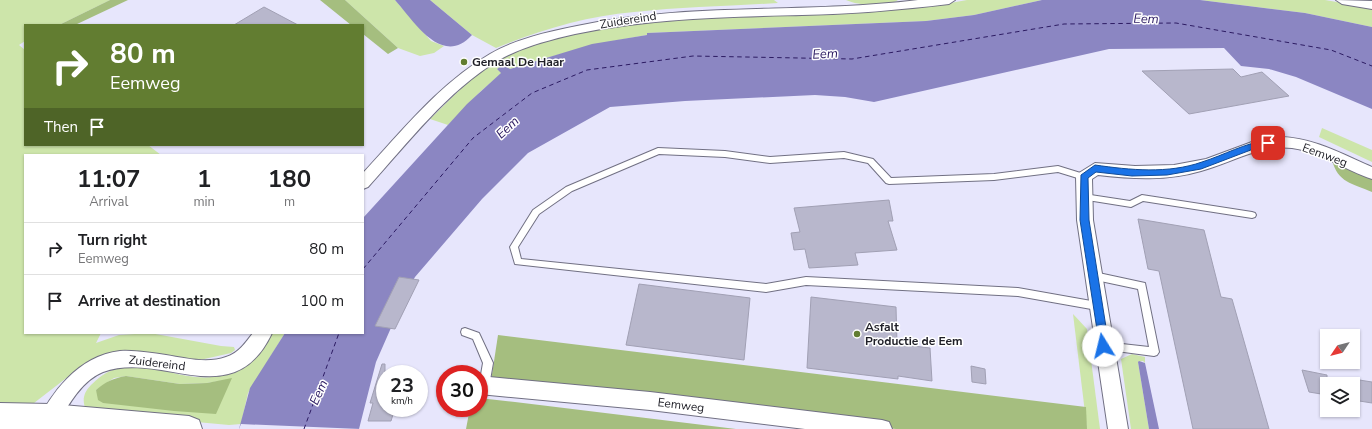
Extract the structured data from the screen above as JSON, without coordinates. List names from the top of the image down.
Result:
{
  "streets": {
    "street": ["Zuidereind", "Eemweg"]
  },
  "water": ["Eem"],
  "places": ["Gemaal De Haar", "Asfalt Productie de Eem"],
  "north": "bottom left",
  "page": {
    "turn": ["80 m", "Eemweg"],
    "then": "Then",
    "eta": [
      "11:07",
      "Arrival",
      "1",
      "min",
      "180",
      "m"
    ],
    "list": [
      {
        "name": "Turn right",
        "note": "Eemweg",
        "value": "80 m"
      },
      {
        "name": "Arrive at destination",
        "value": "100 m"
      }
    ],
    "speed": "23 km/h",
    "limit": "30"
  }
}
